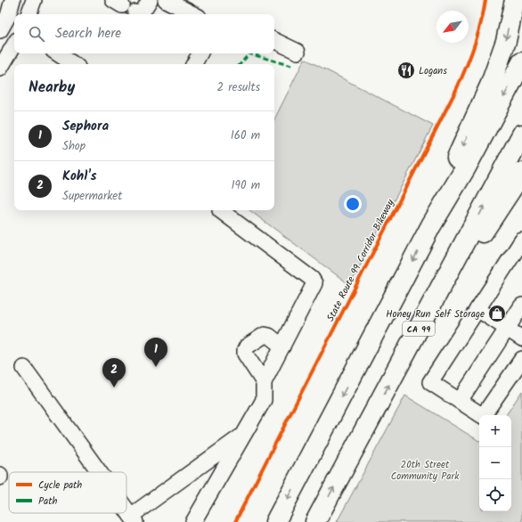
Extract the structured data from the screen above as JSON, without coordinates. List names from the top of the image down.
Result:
{
  "streets": {
    "highway": ["CA 99"],
    "cycle path": ["State Route 99 Corridor Bikeway"]
  },
  "parks": ["20th Street Community Park"],
  "places": {
    "restaurant": ["Logans"],
    "shop": ["Honey Run Self Storage"]
  },
  "legend": ["Cycle path", "Path"],
  "north": "bottom left",
  "page": {
    "search": "Search here",
    "heading": ["Nearby", "2 results"],
    "list": [
      {
        "mark": "1",
        "name": "Sephora",
        "note": "Shop",
        "value": "160 m"
      },
      {
        "mark": "2",
        "name": "Kohl's",
        "note": "Supermarket",
        "value": "190 m"
      }
    ],
    "pins": ["1", "2"],
    "map_buttons": ["+", "−"]
  }
}
